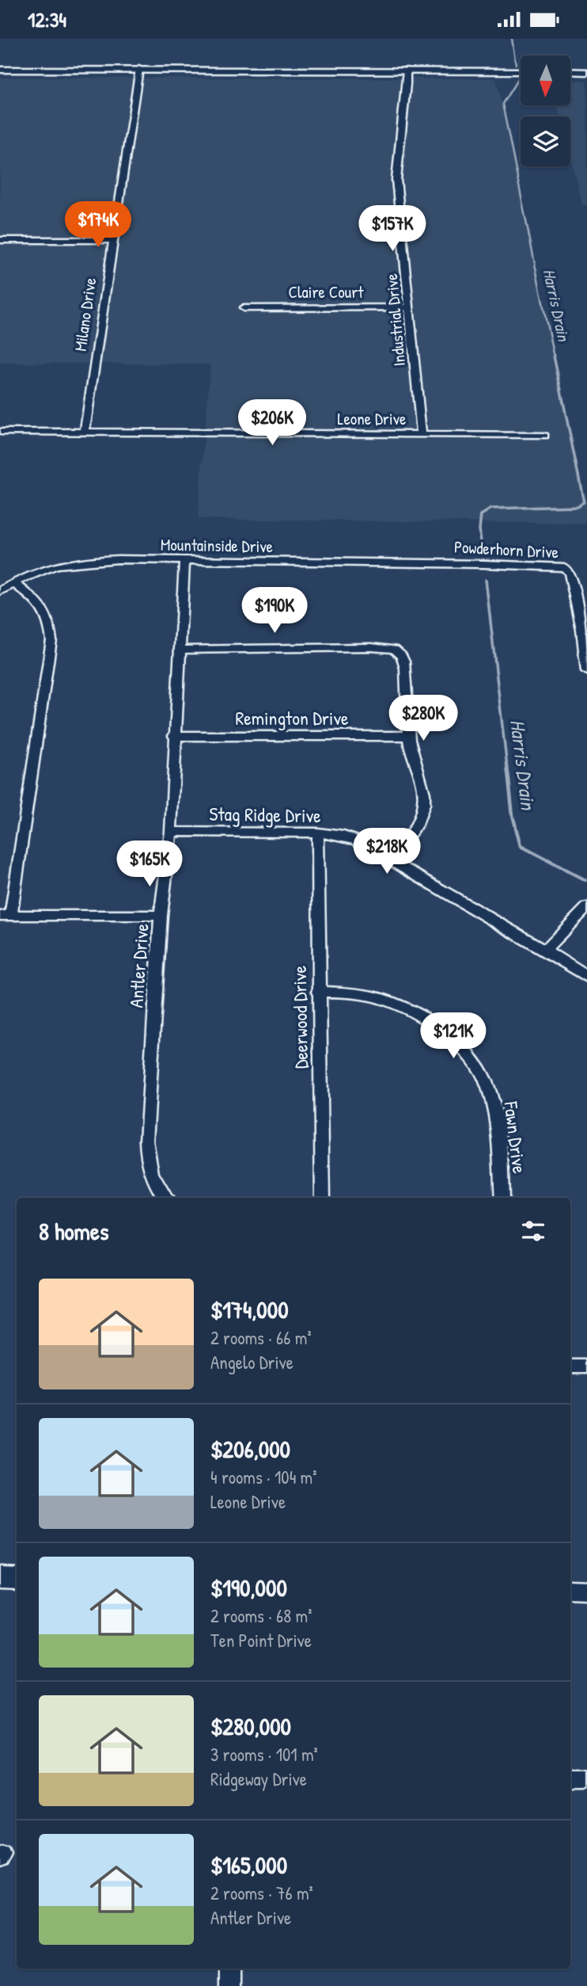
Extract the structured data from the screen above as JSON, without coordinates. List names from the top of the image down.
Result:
{
  "streets": {
    "street": [
      "Claire Court",
      "Milano Drive",
      "Industrial Drive",
      "Leone Drive",
      "Mountainside Drive",
      "Powderhorn Drive",
      "Remington Drive",
      "Stag Ridge Drive",
      "Antler Drive",
      "Deerwood Drive",
      "Fawn Drive"
    ]
  },
  "crossings": [
    ["Claire Court", "Industrial Drive"],
    ["Milano Drive", "Leone Drive"],
    ["Industrial Drive", "Leone Drive"],
    ["Mountainside Drive", "Powderhorn Drive"],
    ["Mountainside Drive", "Antler Drive"],
    ["Remington Drive", "Antler Drive"],
    ["Stag Ridge Drive", "Antler Drive"],
    ["Stag Ridge Drive", "Deerwood Drive"],
    ["Deerwood Drive", "Fawn Drive"]
  ],
  "water": ["Harris Drain"],
  "north": "bottom",
  "page": {
    "status": "12:34",
    "price": [
      "$174K",
      "$157K",
      "$206K",
      "$190K",
      "$280K",
      "$218K",
      "$165K",
      "$121K"
    ],
    "heading": "8 homes",
    "list": [
      {
        "name": "$174,000",
        "note": "2 rooms · 66 m² · Angelo Drive"
      },
      {
        "name": "$206,000",
        "note": "4 rooms · 104 m² · Leone Drive"
      },
      {
        "name": "$190,000",
        "note": "2 rooms · 68 m² · Ten Point Drive"
      },
      {
        "name": "$280,000",
        "note": "3 rooms · 101 m² · Ridgeway Drive"
      },
      {
        "name": "$165,000",
        "note": "2 rooms · 76 m² · Antler Drive"
      }
    ]
  }
}
